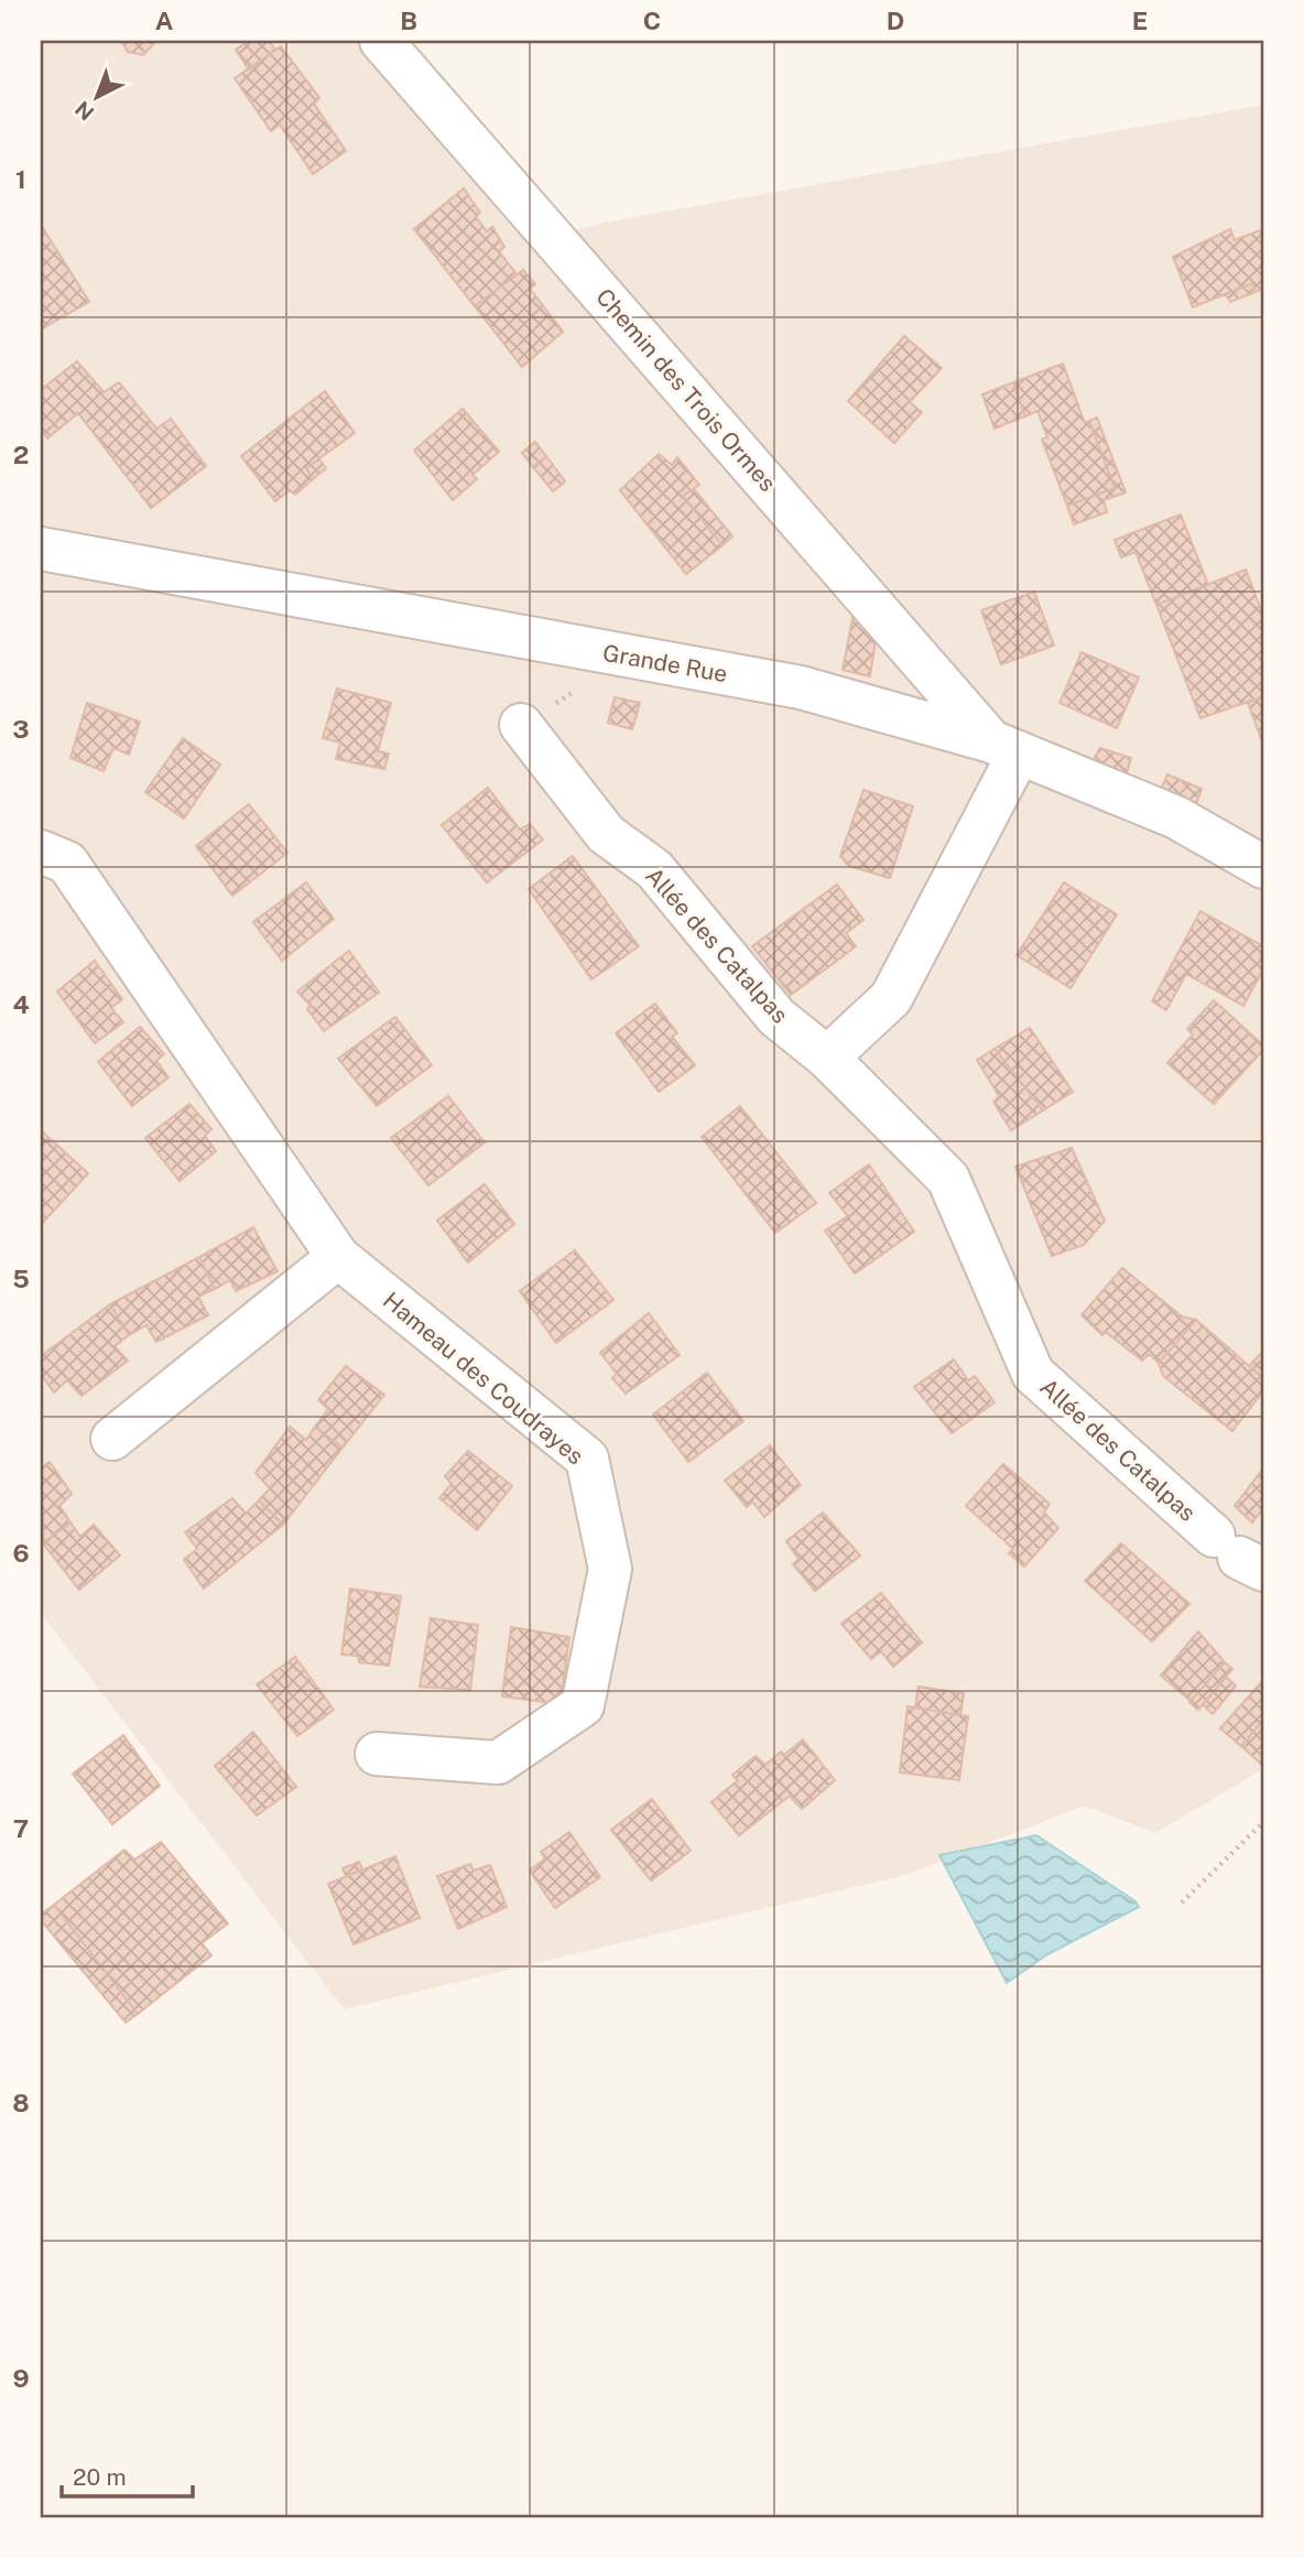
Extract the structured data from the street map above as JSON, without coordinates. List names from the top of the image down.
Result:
{
  "streets": {
    "street": [
      "Chemin des Trois Ormes",
      "Grande Rue",
      "Allée des Catalpas",
      "Hameau des Coudrayes"
    ]
  },
  "crossings": [
    ["Chemin des Trois Ormes", "Grande Rue"]
  ],
  "scale_bar": "20 m",
  "north": "bottom left",
  "grid": {
    "columns": [
      "A",
      "B",
      "C",
      "D",
      "E"
    ],
    "rows": [
      "1",
      "2",
      "3",
      "4",
      "5",
      "6",
      "7",
      "8",
      "9"
    ]
  }
}
